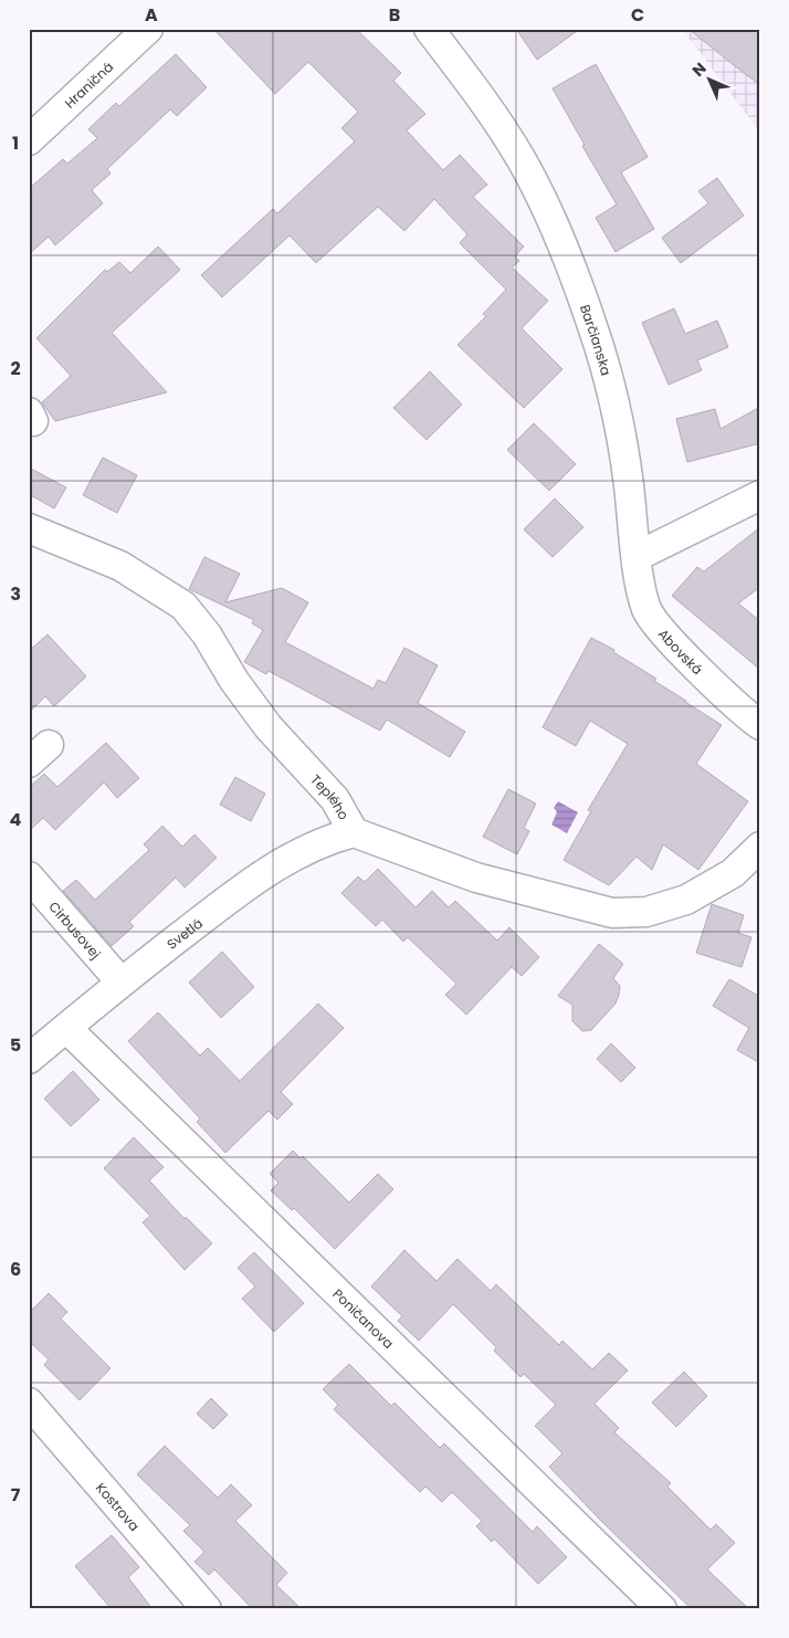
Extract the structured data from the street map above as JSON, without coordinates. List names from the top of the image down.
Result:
{
  "streets": {
    "street": [
      "Hraničná",
      "Barčianska",
      "Abovská",
      "Teplého",
      "Cirbusovej",
      "Svetlá",
      "Poničanova",
      "Kostrova"
    ]
  },
  "crossings": [
    ["Barčianska", "Abovská"],
    ["Teplého", "Svetlá"],
    ["Cirbusovej", "Svetlá"],
    ["Svetlá", "Poničanova"]
  ],
  "north": "top left",
  "grid": {
    "columns": ["A", "B", "C"],
    "rows": [
      "1",
      "2",
      "3",
      "4",
      "5",
      "6",
      "7"
    ]
  }
}
